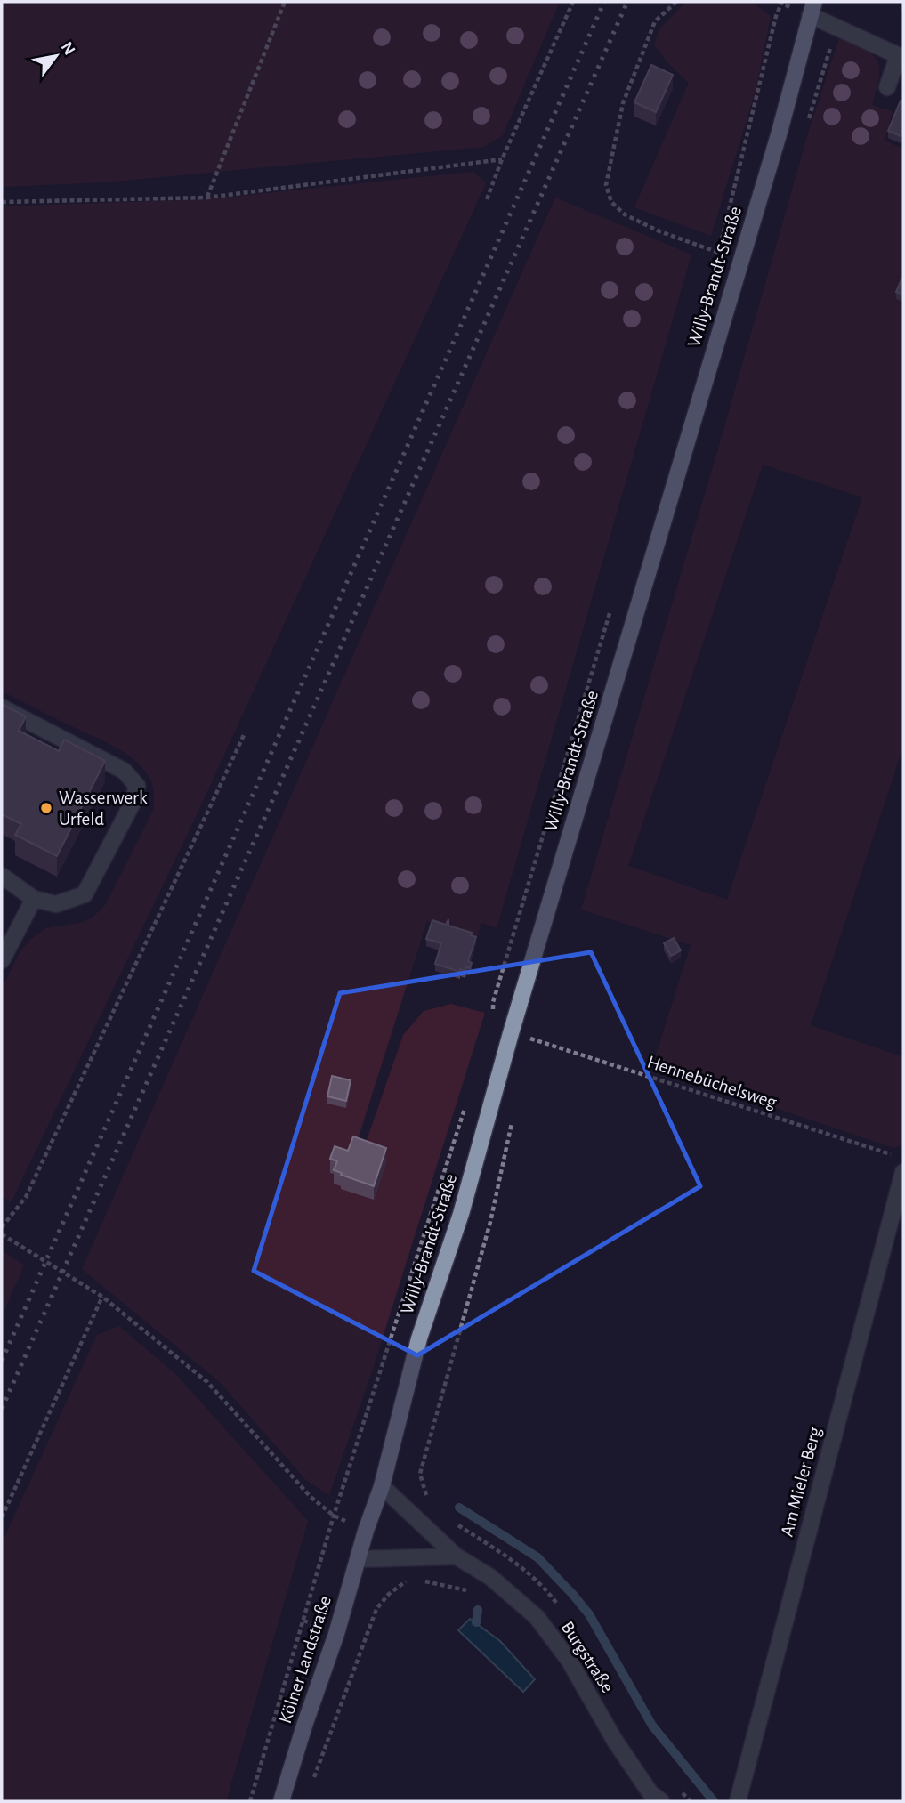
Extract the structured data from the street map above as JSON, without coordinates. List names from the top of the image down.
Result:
{
  "streets": {
    "main road": ["Willy-Brandt-Straße", "Kölner Landstraße"],
    "street": ["Am Mieler Berg", "Burgstraße"],
    "path": ["Hennebüchelsweg"]
  },
  "crossings": [
    ["Willy-Brandt-Straße", "Hennebüchelsweg"],
    ["Willy-Brandt-Straße", "Burgstraße"],
    ["Willy-Brandt-Straße", "Kölner Landstraße"]
  ],
  "places": ["Wasserwerk Urfeld"],
  "north": "top right"
}
